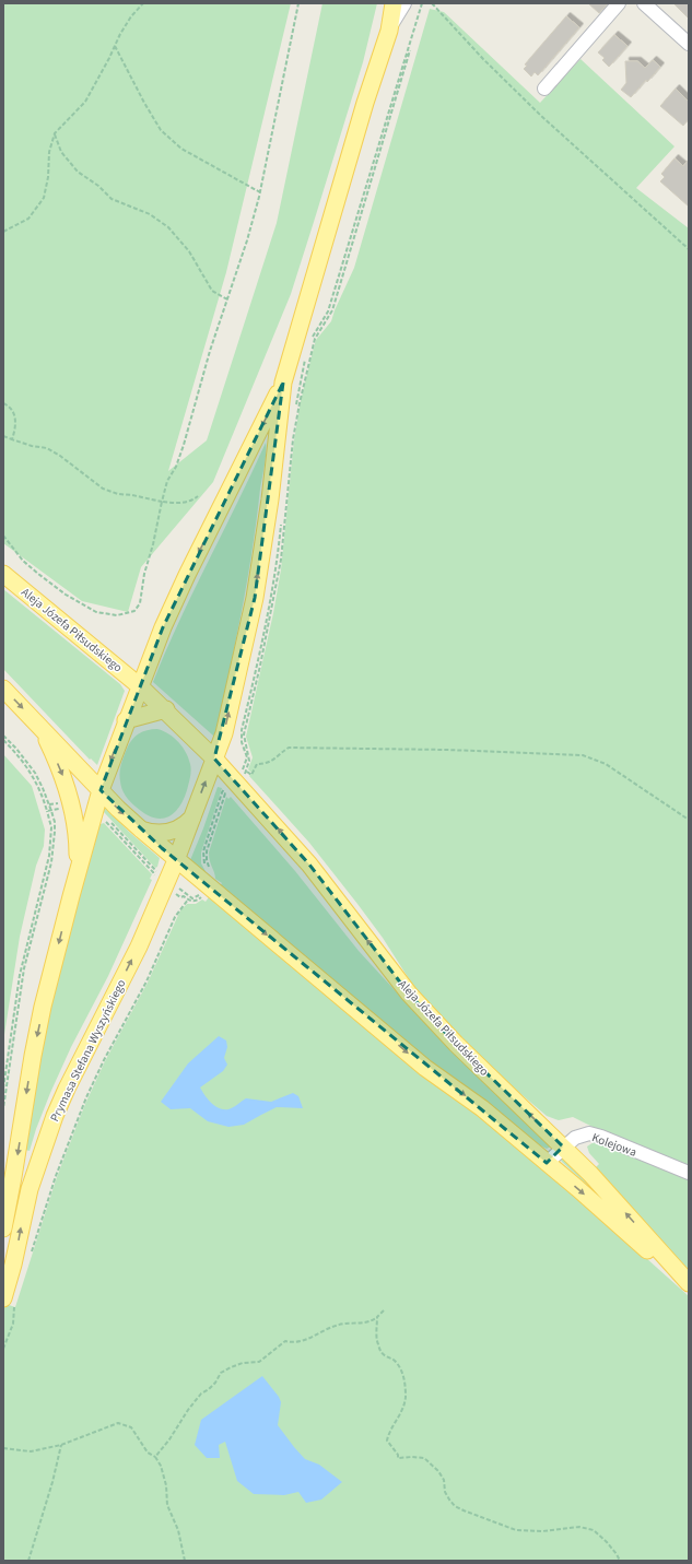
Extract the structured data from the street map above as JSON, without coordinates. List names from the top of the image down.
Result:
{
  "streets": {
    "main road": ["Aleja Józefa Piłsudskiego", "Prymasa Stefana Wyszyńskiego"],
    "street": ["Kolejowa"]
  },
  "crossings": [
    ["Aleja Józefa Piłsudskiego", "Prymasa Stefana Wyszyńskiego"],
    ["Aleja Józefa Piłsudskiego", "Kolejowa"]
  ]
}
